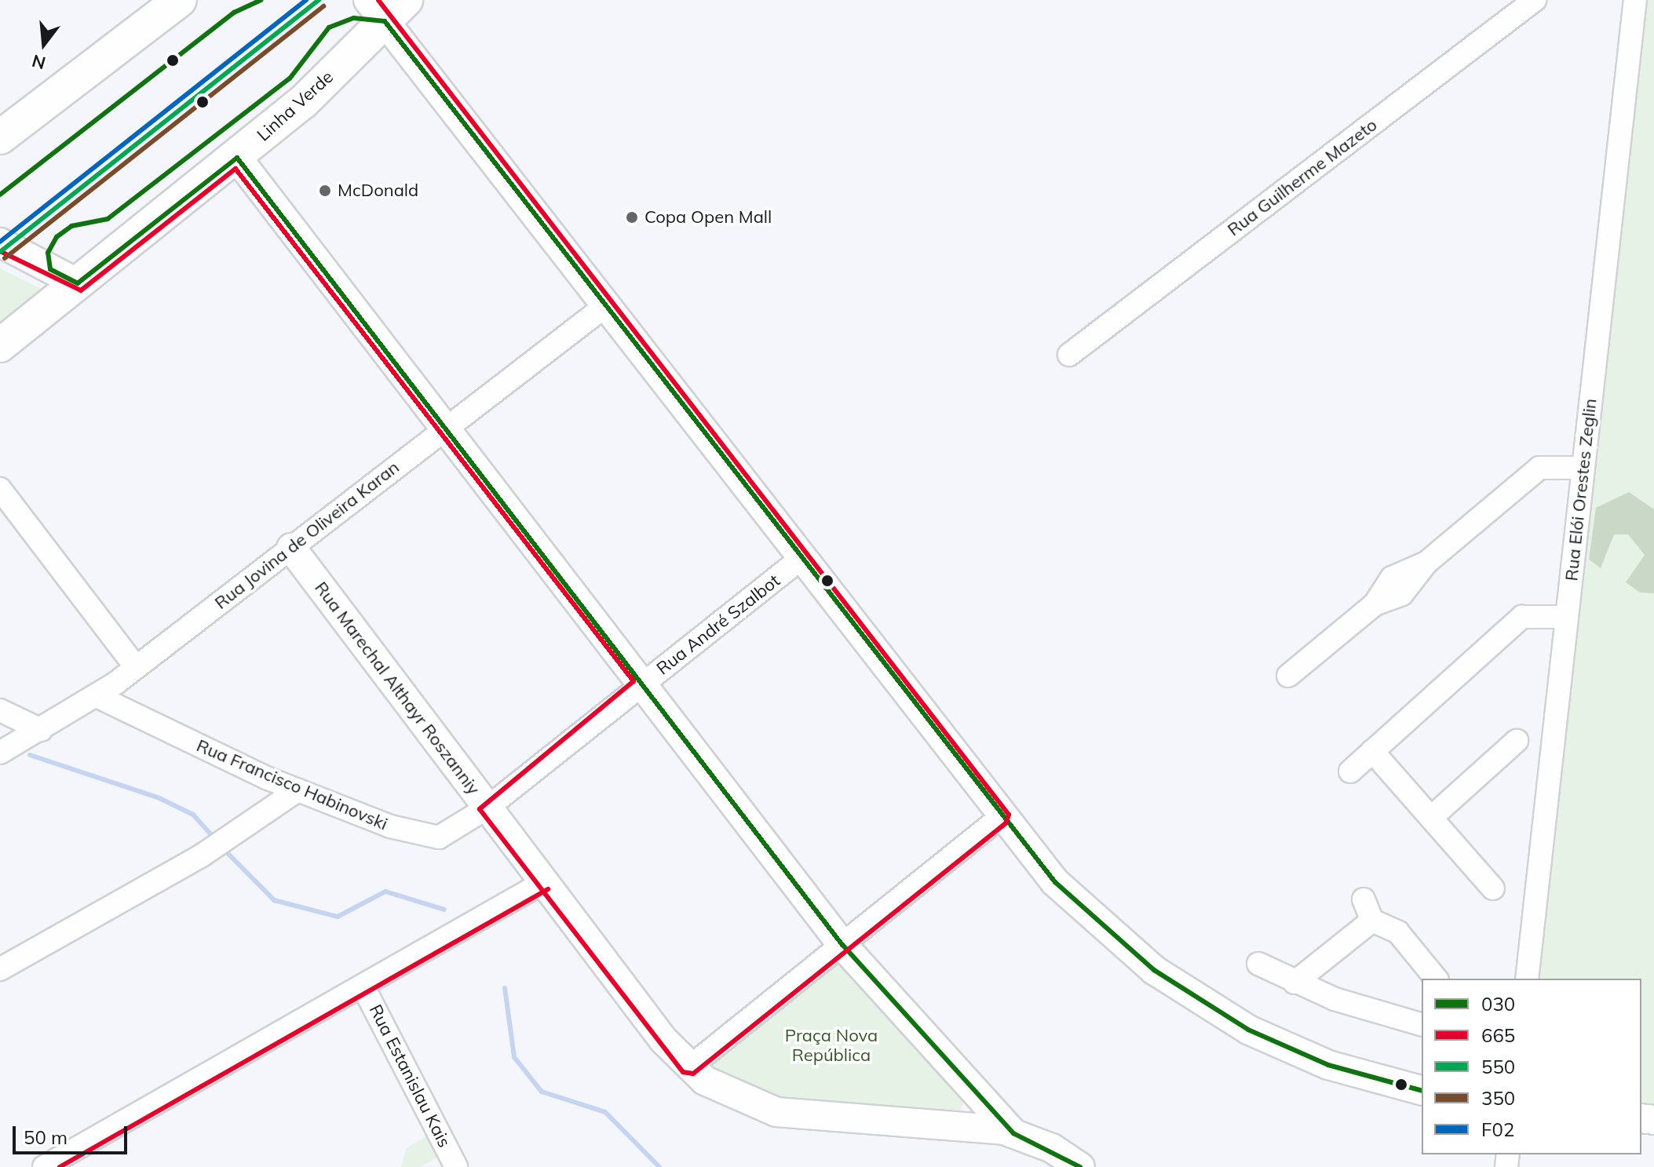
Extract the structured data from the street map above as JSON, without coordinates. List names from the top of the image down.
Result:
{
  "streets": {
    "highway": ["Linha Verde"],
    "main road": ["Rua Marechal Althayr Roszanniy"],
    "street": [
      "Rua Guilherme Mazeto",
      "Rua Elói Orestes Zeglin",
      "Rua Jovina de Oliveira Karan",
      "Rua André Szalbot",
      "Rua Francisco Habinovski",
      "Rua Estanislau Kais"
    ]
  },
  "crossings": [
    ["Rua Jovina de Oliveira Karan", "Rua Marechal Althayr Roszanniy"],
    ["Rua Jovina de Oliveira Karan", "Rua Francisco Habinovski"],
    ["Rua André Szalbot", "Rua Marechal Althayr Roszanniy"],
    ["Rua André Szalbot", "Rua Francisco Habinovski"],
    ["Rua Marechal Althayr Roszanniy", "Rua Francisco Habinovski"]
  ],
  "parks": ["Praça Nova República"],
  "places": ["McDonald", "Copa Open Mall"],
  "lines": [
    "transit line 030",
    "transit line 665",
    "transit line 550",
    "transit line F02",
    "transit line 350"
  ],
  "legend": [
    "030",
    "665",
    "550",
    "350",
    "F02"
  ],
  "scale_bar": "50 m",
  "north": "bottom"
}
